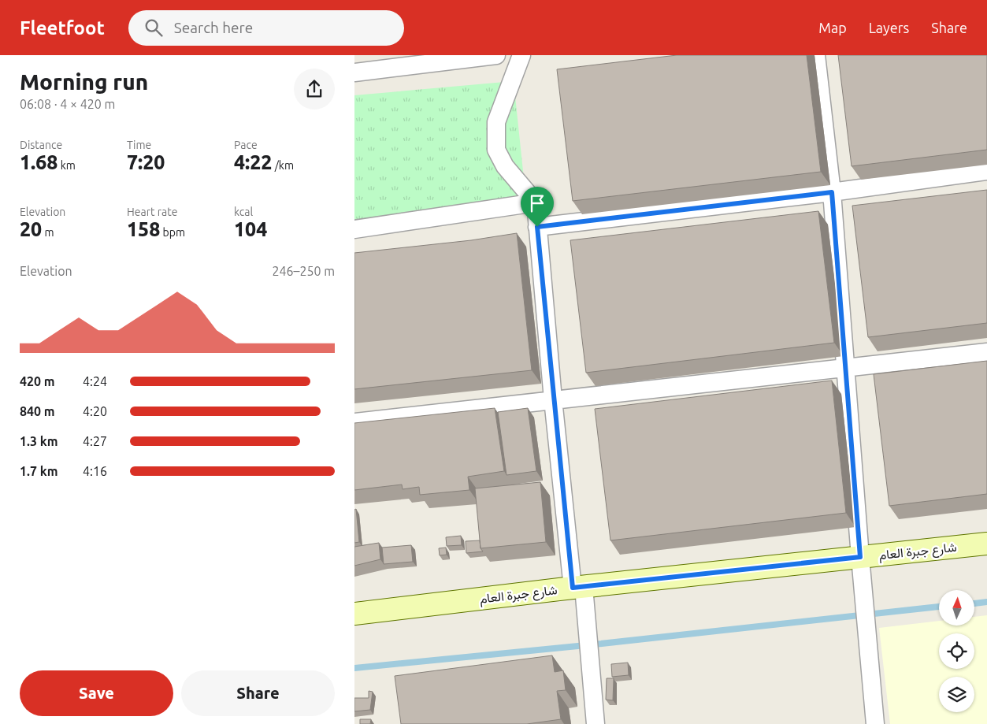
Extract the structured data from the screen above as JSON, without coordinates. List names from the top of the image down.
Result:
{
  "streets": {
    "main road": ["شارع جبرة العام"]
  },
  "north": "top",
  "page": {
    "header": "Fleetfoot",
    "search": "Search here",
    "nav": ["Map", "Layers", "Share"],
    "heading": ["Morning run", "06:08 · 4 × 420 m"],
    "stats": [
      ["Distance", "1.68 km"],
      ["Time", "7:20"],
      ["Pace", "4:22 /km"],
      ["Elevation", "20 m"],
      ["Heart rate", "158 bpm"],
      ["kcal", "104"]
    ],
    "chart": ["Elevation", "246–250 m"],
    "list": [
      {
        "name": "420 m",
        "note": "4:24"
      },
      {
        "name": "840 m",
        "note": "4:20"
      },
      {
        "name": "1.3 km",
        "note": "4:27"
      },
      {
        "name": "1.7 km",
        "note": "4:16"
      }
    ],
    "buttons": ["Save", "Share"]
  }
}
